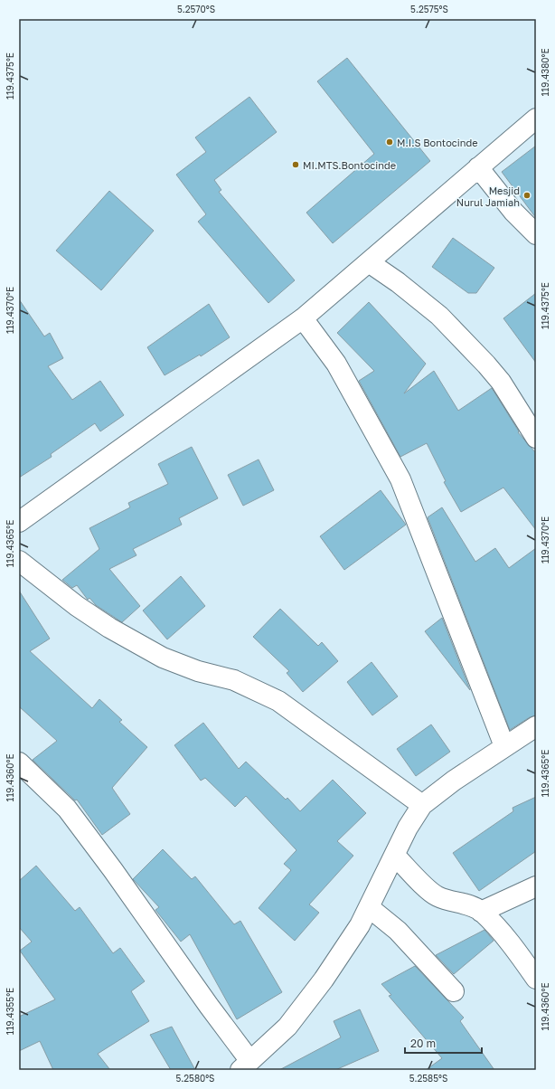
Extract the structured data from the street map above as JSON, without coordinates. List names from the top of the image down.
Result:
{
  "places": ["M.I.S Bontocinde", "MI.MTS.Bontocinde", "Mesjid Nurul Jamiah"],
  "scale_bar": "20 m",
  "coordinates": [
    "5.2570°S",
    "5.2575°S",
    "119.4380°E",
    "119.4375°E",
    "119.4370°E",
    "119.4365°E",
    "119.4360°E",
    "119.4355°E",
    "5.2580°S",
    "5.2585°S"
  ]
}
